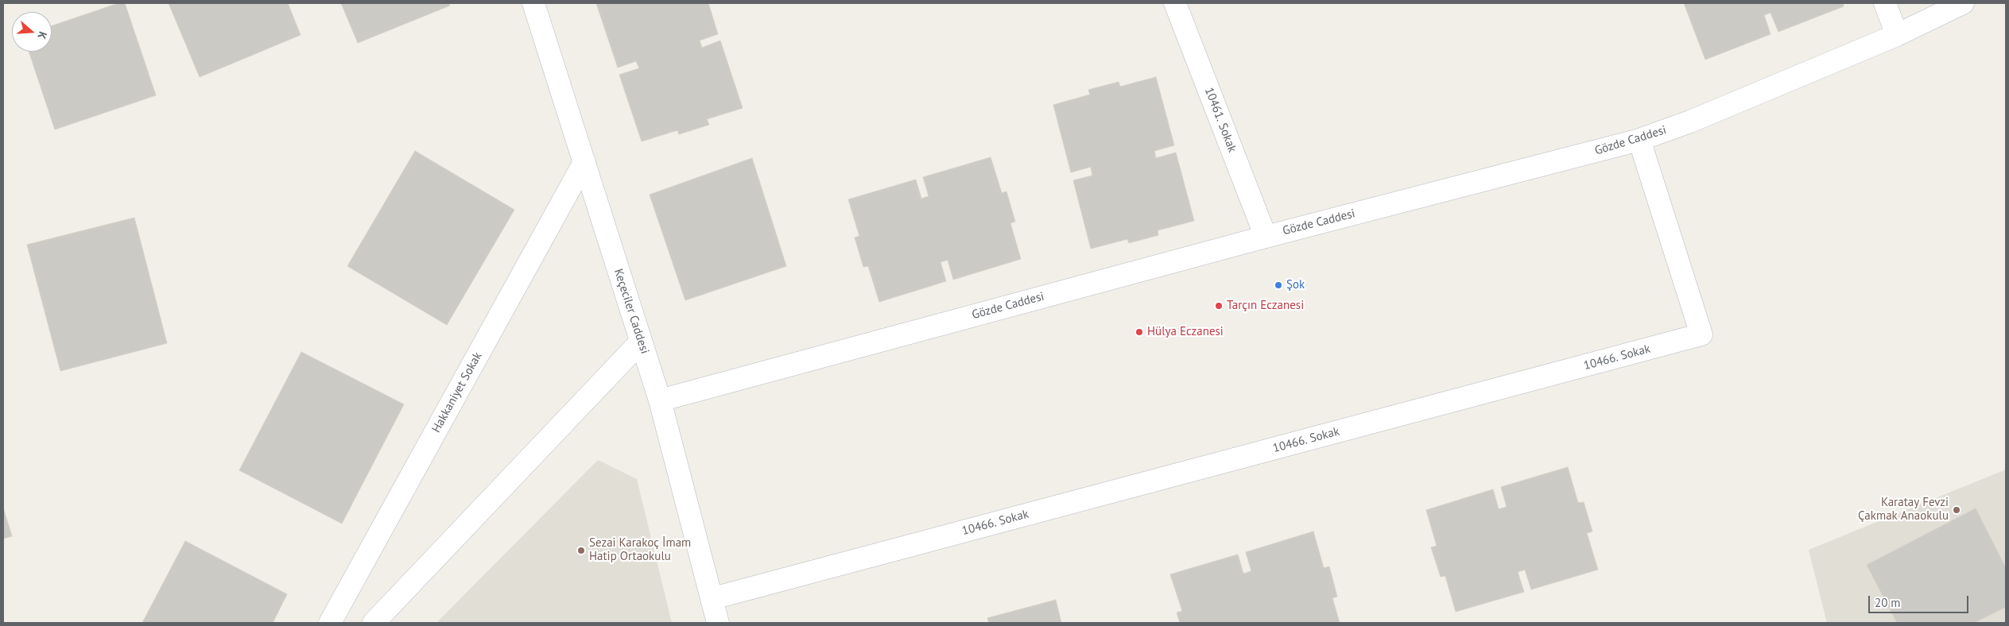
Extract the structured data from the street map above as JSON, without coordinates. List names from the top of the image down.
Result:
{
  "streets": {
    "street": [
      "10461. Sokak",
      "Gözde Caddesi",
      "Keçeciler Caddesi",
      "10466. Sokak",
      "Hakkaniyet Sokak"
    ]
  },
  "crossings": [
    ["10461. Sokak", "Gözde Caddesi"],
    ["Gözde Caddesi", "Keçeciler Caddesi"],
    ["Gözde Caddesi", "10466. Sokak"],
    ["Keçeciler Caddesi", "10466. Sokak"],
    ["Keçeciler Caddesi", "Hakkaniyet Sokak"]
  ],
  "places": [
    "Şok",
    "Tarçın Eczanesi",
    "Hülya Eczanesi",
    "Karatay Fevzi Çakmak Anaokulu",
    "Sezai Karakoç İmam Hatip Ortaokulu"
  ],
  "scale_bar": "20 m",
  "north": "right"
}
